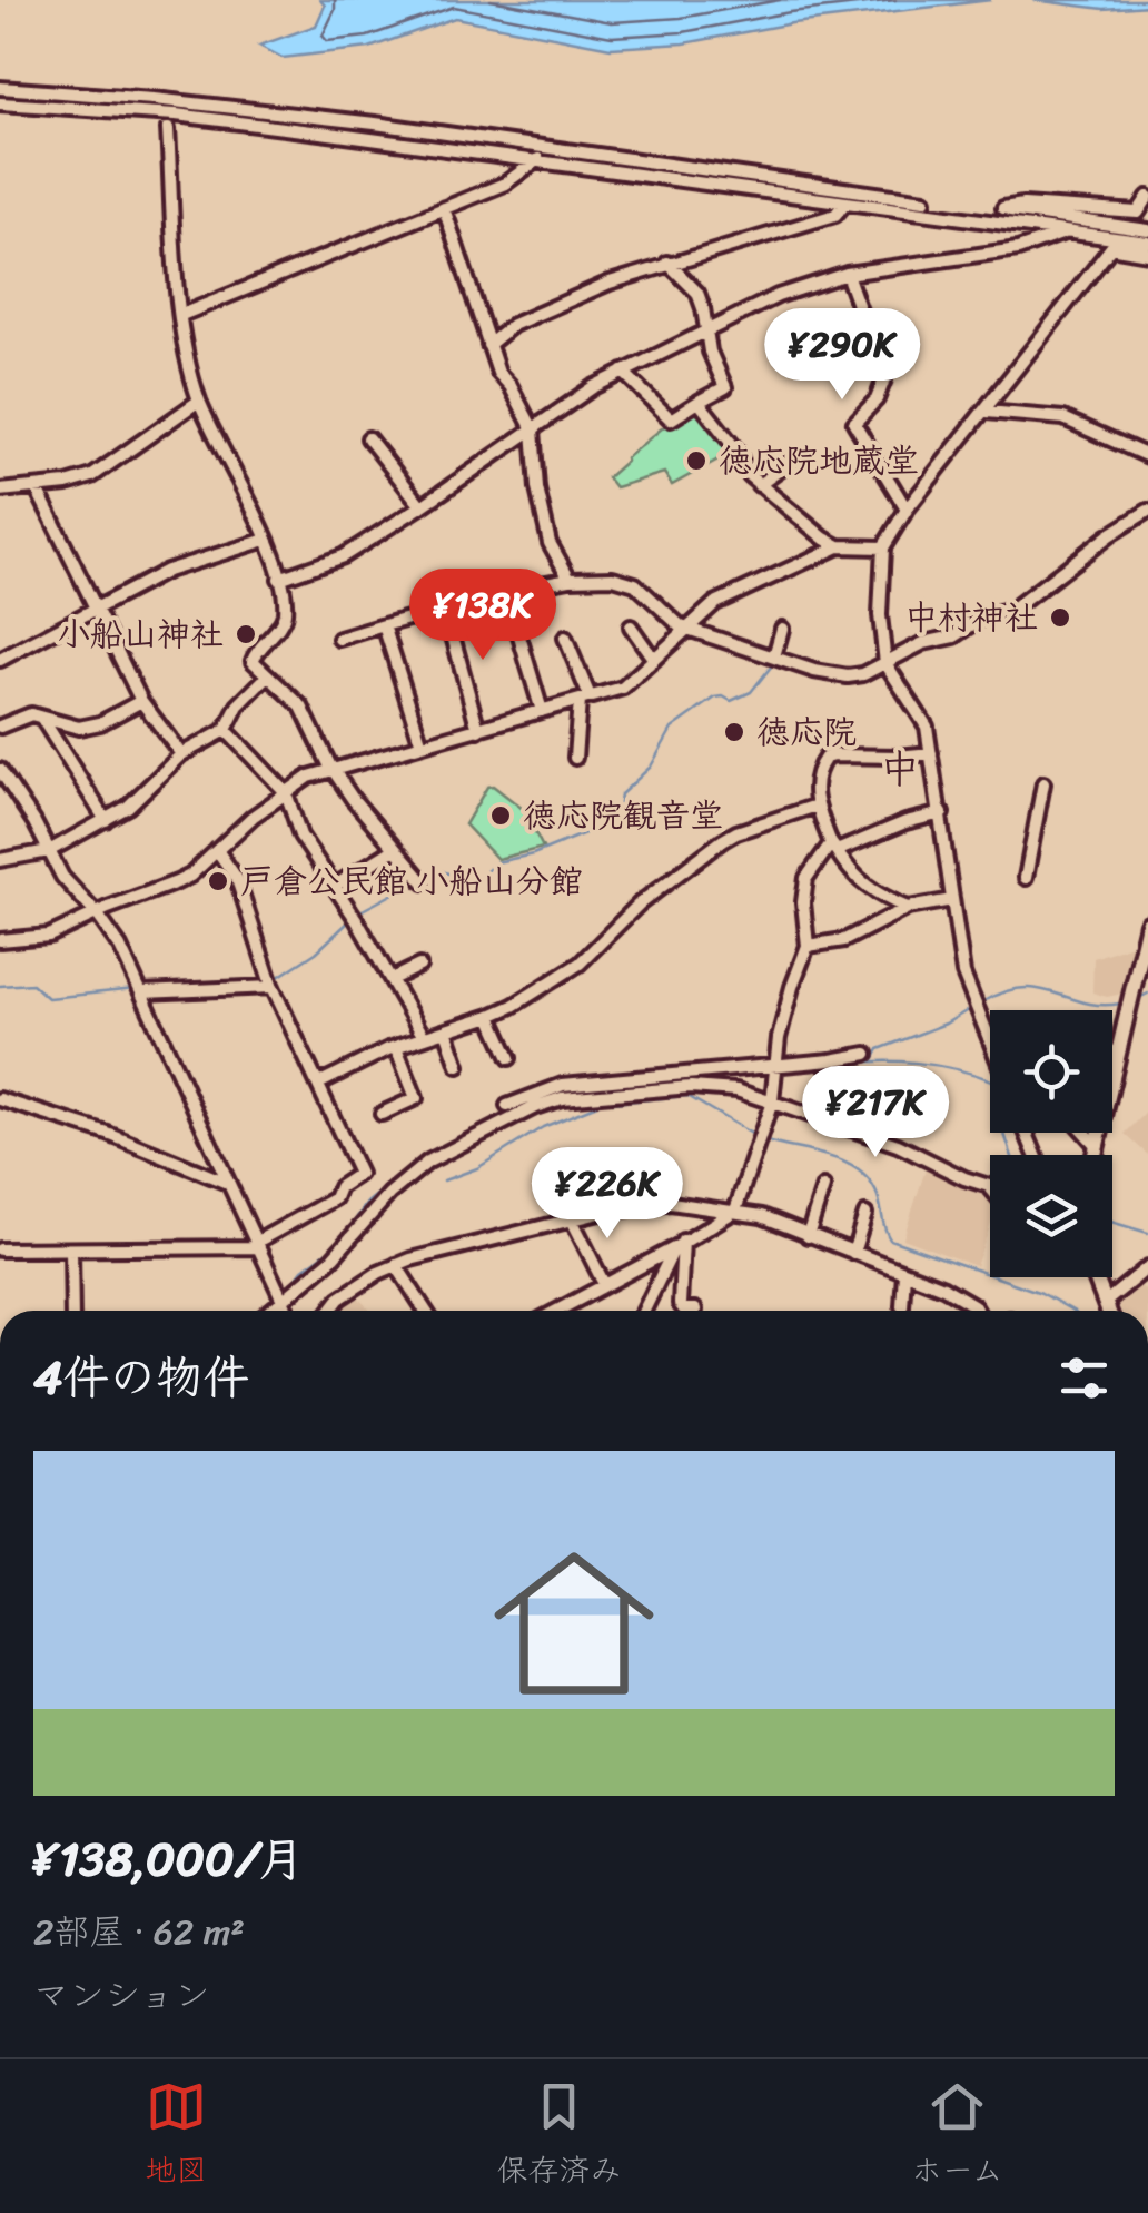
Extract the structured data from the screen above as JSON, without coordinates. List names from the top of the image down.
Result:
{
  "districts": ["中"],
  "places": [
    "徳応院地蔵堂",
    "中村神社",
    "小船山神社",
    "徳応院",
    "徳応院観音堂",
    "戸倉公民館 小船山分館"
  ],
  "page": {
    "price": [
      "¥290K",
      "¥138K",
      "¥217K",
      "¥226K"
    ],
    "heading": "4件の物件",
    "list": [
      {
        "name": "¥138,000/月",
        "note": "2部屋 · 62 m² · マンション"
      }
    ],
    "tabs": ["地図", "保存済み", "ホーム"]
  }
}
